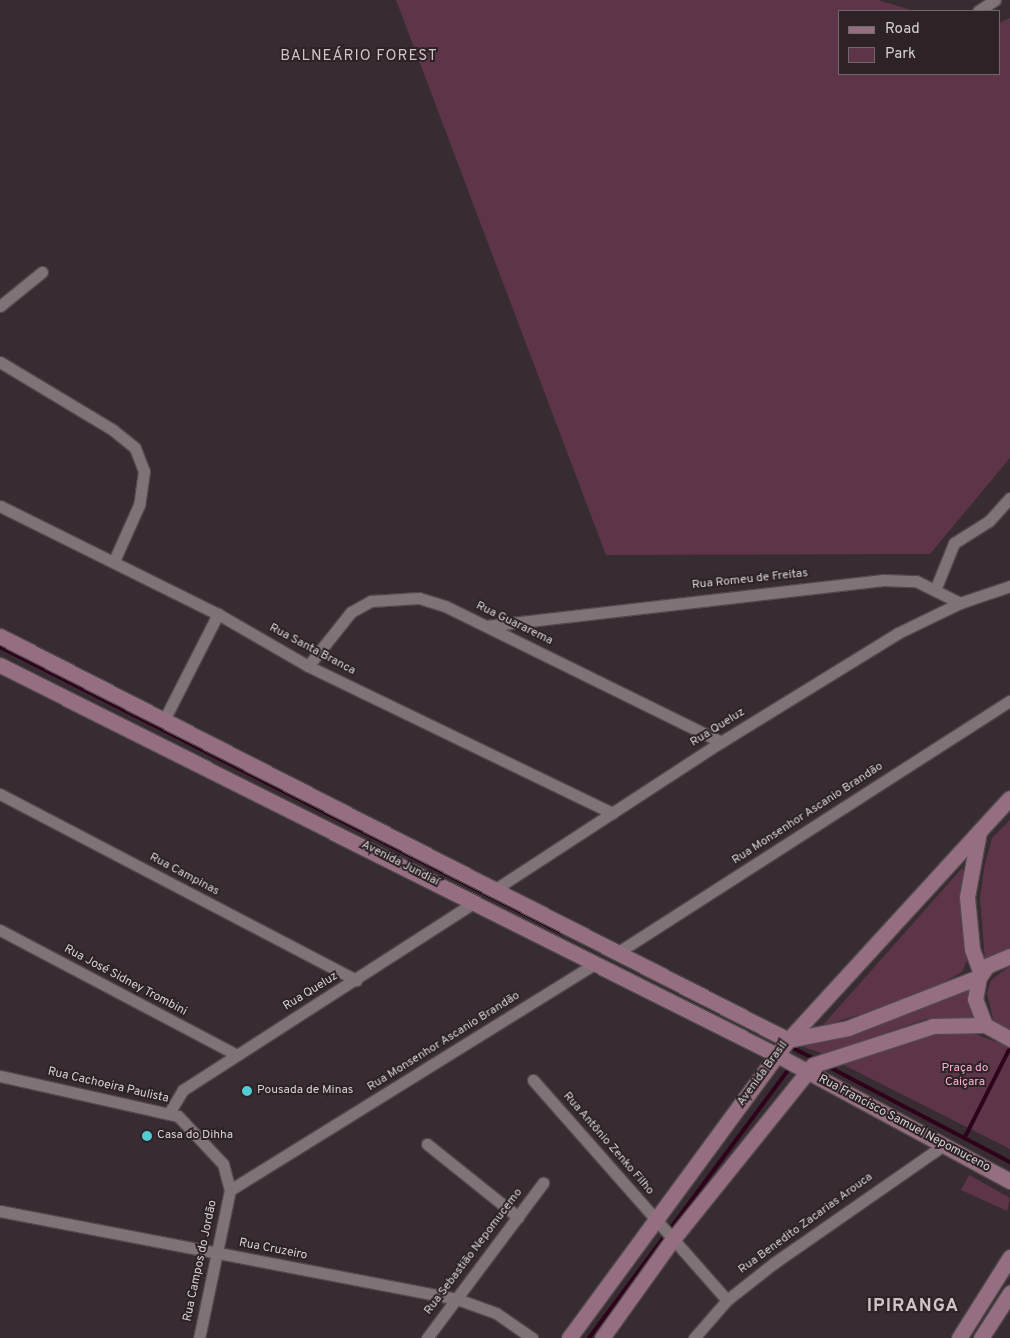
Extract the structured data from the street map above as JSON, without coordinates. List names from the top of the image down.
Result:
{
  "streets": {
    "main road": ["Avenida Jundiaí", "Avenida Brasil", "Rua Francisco Samuel Nepomuceno"],
    "street": [
      "Rua Romeu de Freitas",
      "Rua Guararema",
      "Rua Santa Branca",
      "Rua Queluz",
      "Rua Monsenhor Ascanio Brandão",
      "Rua Campinas",
      "Rua José Sidney Trombini",
      "Rua Cachoeira Paulista",
      "Rua Antônio Zenko Filho",
      "Rua Benedito Zacarias Arouca",
      "Rua Cruzeiro",
      "Rua Sebastião Nepomucemo",
      "Rua Campos do Jordão"
    ]
  },
  "crossings": [
    ["Rua Romeu de Freitas", "Rua Guararema"],
    ["Rua Romeu de Freitas", "Rua Queluz"],
    ["Rua Guararema", "Rua Santa Branca"],
    ["Rua Guararema", "Rua Queluz"],
    ["Rua Santa Branca", "Rua Queluz"],
    ["Rua Queluz", "Avenida Jundiaí"],
    ["Rua Queluz", "Rua Campinas"],
    ["Rua Queluz", "Rua José Sidney Trombini"],
    ["Rua Queluz", "Rua Cachoeira Paulista"],
    ["Rua Monsenhor Ascanio Brandão", "Avenida Jundiaí"],
    ["Rua Monsenhor Ascanio Brandão", "Rua Cachoeira Paulista"],
    ["Rua Monsenhor Ascanio Brandão", "Rua Campos do Jordão"],
    ["Avenida Jundiaí", "Avenida Brasil"],
    ["Avenida Jundiaí", "Rua Francisco Samuel Nepomuceno"],
    ["Avenida Brasil", "Rua Francisco Samuel Nepomuceno"],
    ["Avenida Brasil", "Rua Antônio Zenko Filho"],
    ["Rua Cachoeira Paulista", "Rua Campos do Jordão"],
    ["Rua Francisco Samuel Nepomuceno", "Rua Benedito Zacarias Arouca"],
    ["Rua Antônio Zenko Filho", "Rua Benedito Zacarias Arouca"],
    ["Rua Cruzeiro", "Rua Sebastião Nepomucemo"],
    ["Rua Cruzeiro", "Rua Campos do Jordão"]
  ],
  "districts": ["BALNEÁRIO FOREST", "IPIRANGA"],
  "parks": ["Praça do Caiçara"],
  "places": ["Pousada de Minas", "Casa do Dihha"],
  "legend": ["Road", "Park"]
}
